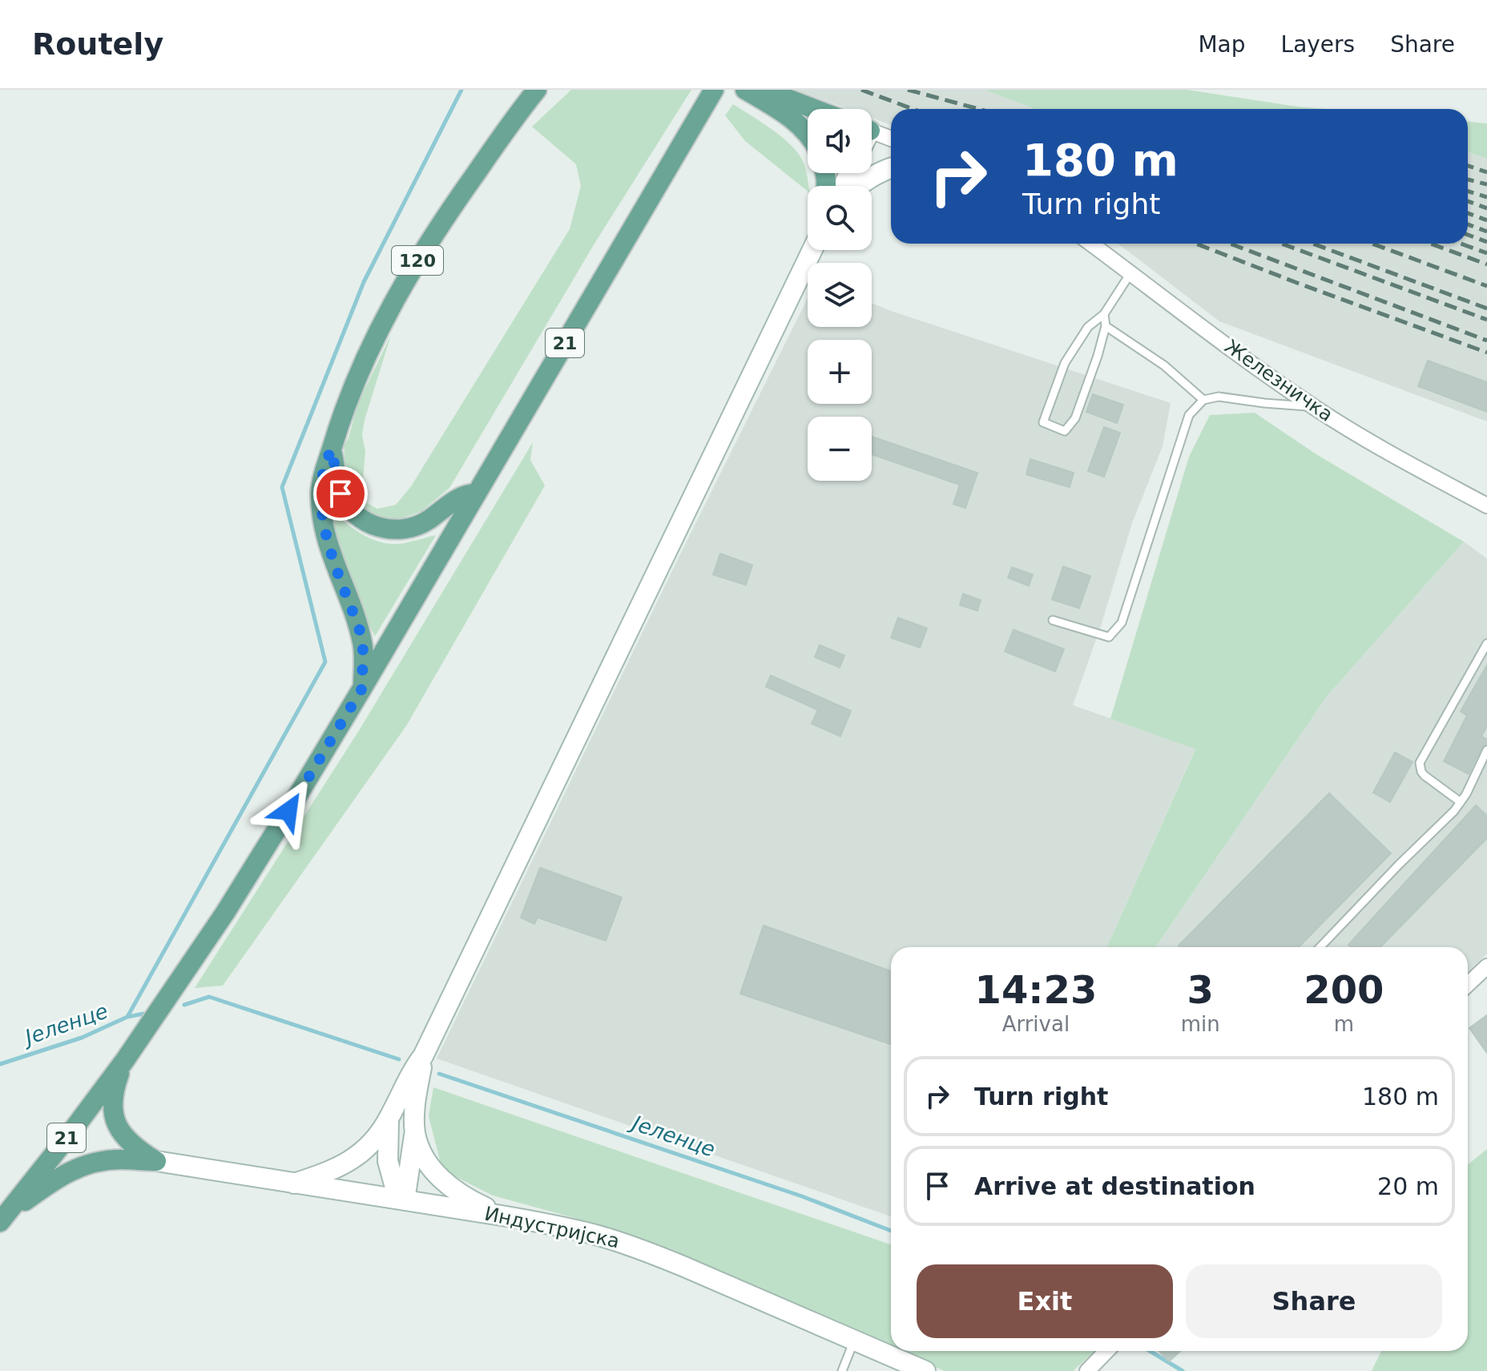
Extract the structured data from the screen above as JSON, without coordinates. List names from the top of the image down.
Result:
{
  "streets": {
    "main road": ["120", "21", "Индустријска"],
    "street": ["Железничка"]
  },
  "crossings": [
    ["120", "21"]
  ],
  "water": ["Јеленце"],
  "page": {
    "header": "Routely",
    "nav": ["Map", "Layers", "Share"],
    "map_buttons": ["+", "−"],
    "turn": ["180 m", "Turn right"],
    "eta": [
      "14:23",
      "Arrival",
      "3",
      "min",
      "200",
      "m"
    ],
    "list": [
      {
        "name": "Turn right",
        "value": "180 m"
      },
      {
        "name": "Arrive at destination",
        "value": "20 m"
      }
    ],
    "buttons": ["Exit", "Share"]
  }
}
